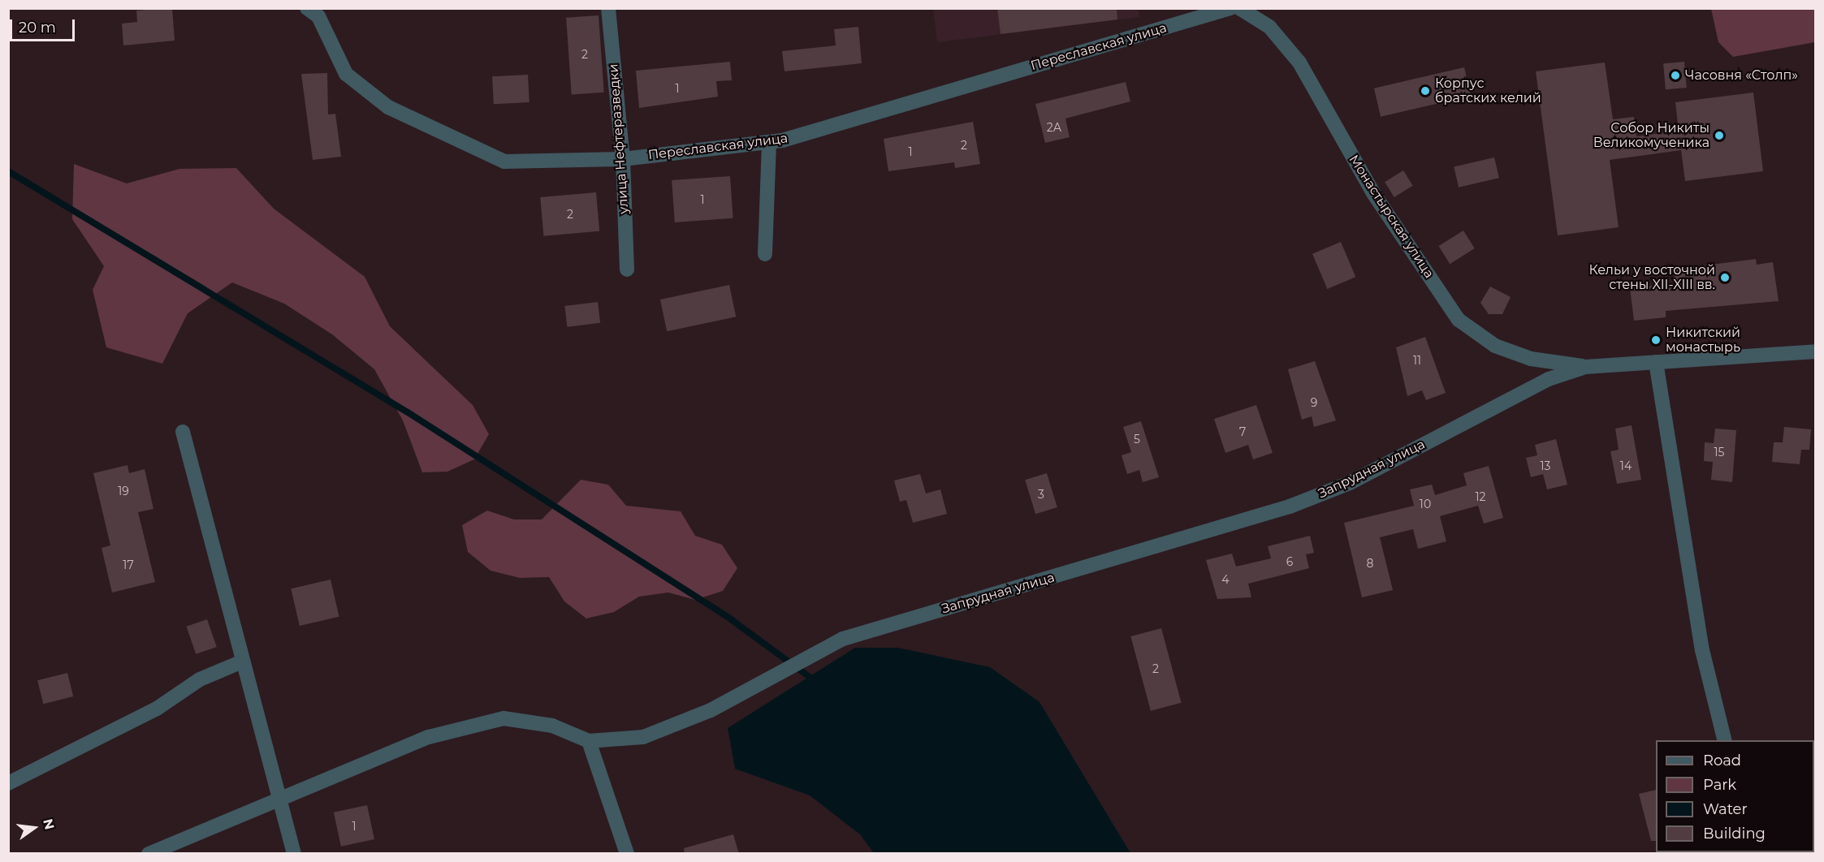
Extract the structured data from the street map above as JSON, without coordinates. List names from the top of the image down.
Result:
{
  "streets": {
    "street": [
      "Переславская улица",
      "улица Нефтеразведки",
      "Монастырская улица",
      "Запрудная улица"
    ]
  },
  "crossings": [
    ["Переславская улица", "улица Нефтеразведки"],
    ["Монастырская улица", "Запрудная улица"]
  ],
  "places": [
    "Часовня «Столп»",
    "Корпус братских келий",
    "Собор Никиты Великомученика",
    "Кельи у восточной стены XII-XIII вв.",
    "Никитский монастырь"
  ],
  "house_numbers": [
    "2",
    "1",
    "2А",
    "2",
    "1",
    "1",
    "2",
    "11",
    "9",
    "7",
    "5",
    "15",
    "13",
    "14",
    "19",
    "3",
    "12",
    "10",
    "6",
    "8",
    "17",
    "4",
    "2",
    "1"
  ],
  "legend": [
    "Road",
    "Park",
    "Water",
    "Building"
  ],
  "scale_bar": "20 m",
  "north": "right"
}
